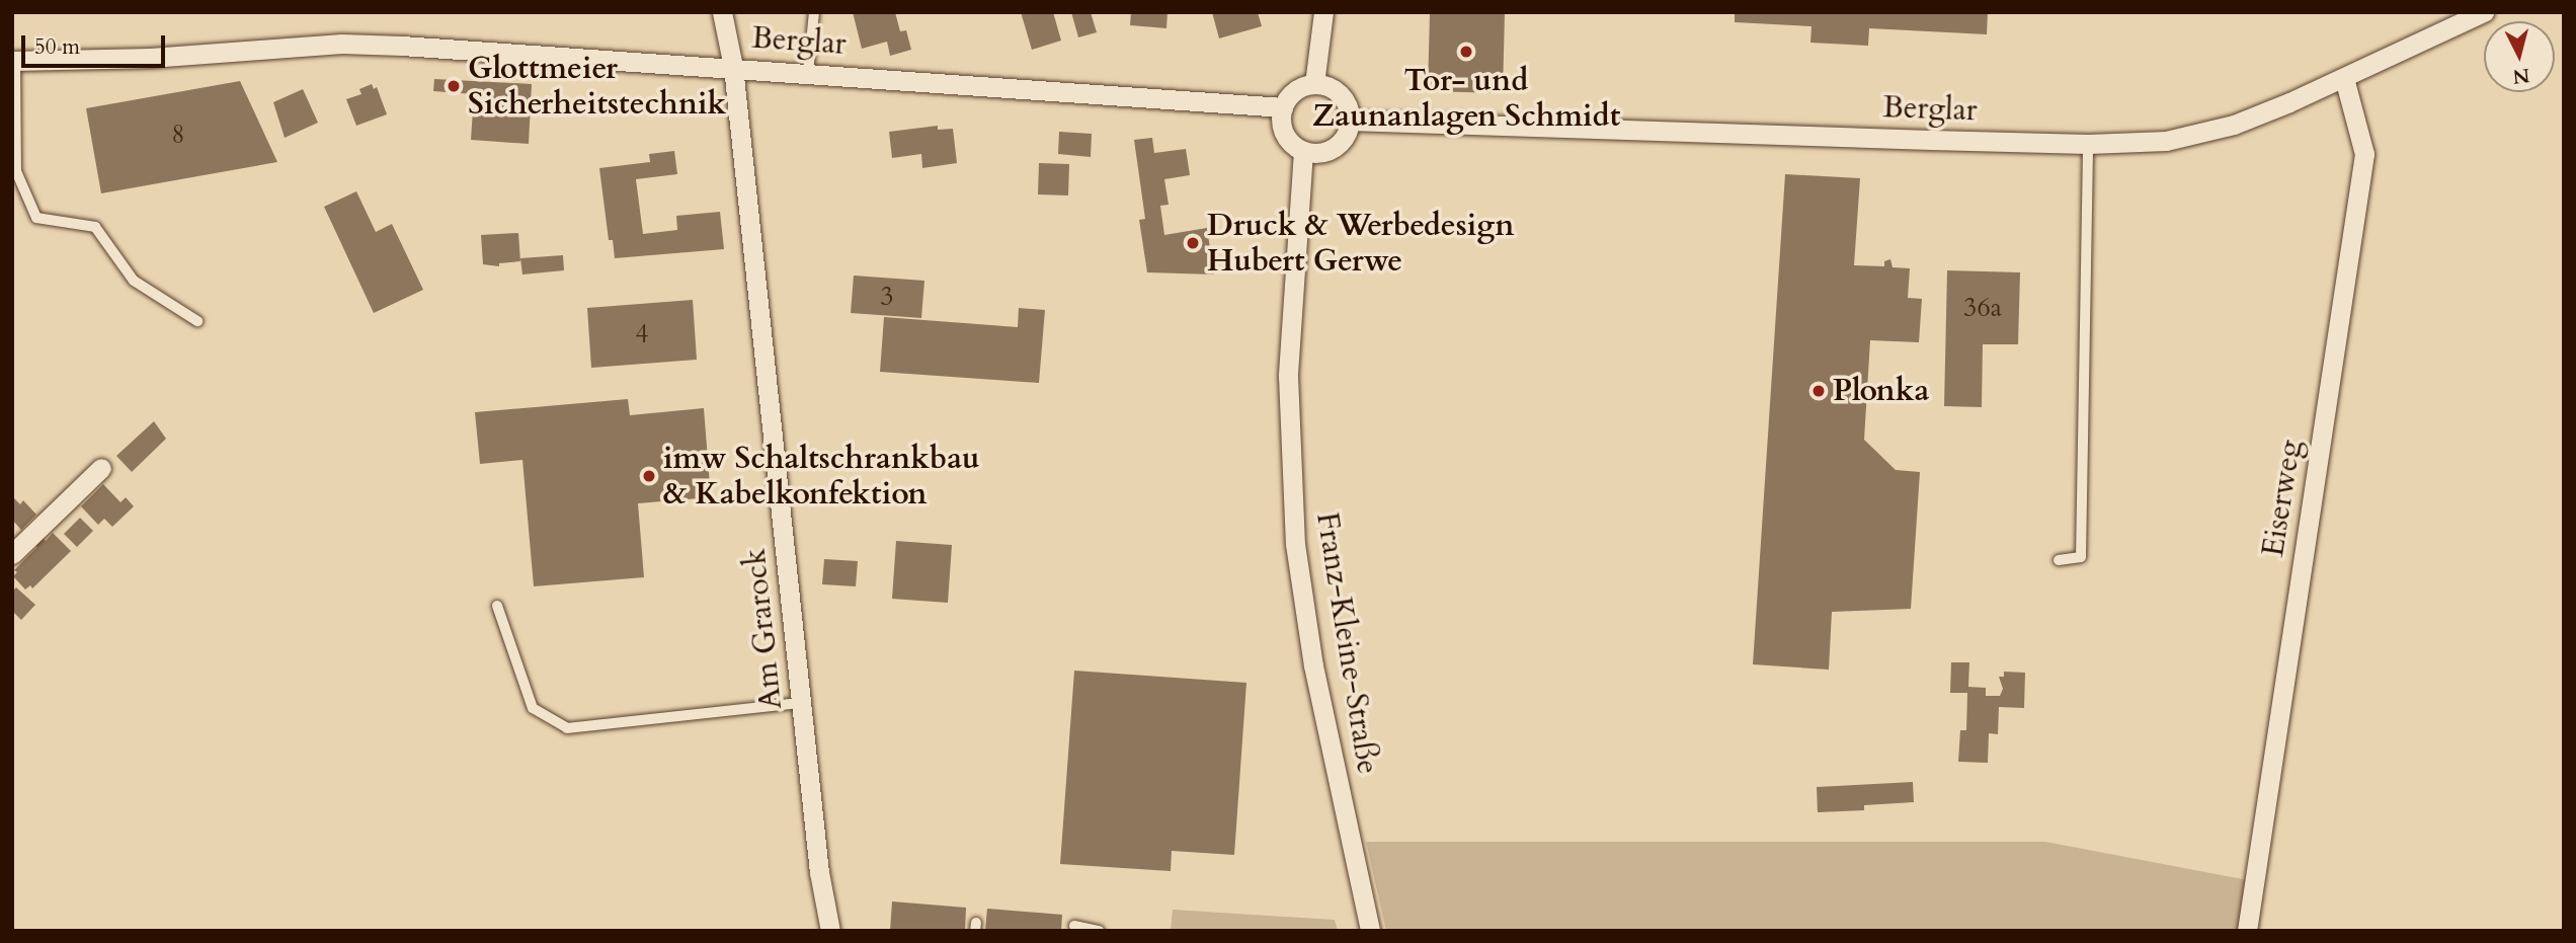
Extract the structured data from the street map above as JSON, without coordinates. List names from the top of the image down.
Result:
{
  "streets": {
    "street": [
      "Berglar",
      "Eiserweg",
      "Am Grarock",
      "Franz-Kleine-Straße"
    ]
  },
  "crossings": [
    ["Berglar", "Eiserweg"],
    ["Berglar", "Am Grarock"],
    ["Berglar", "Franz-Kleine-Straße"]
  ],
  "places": [
    "Tor- und Zaunanlagen Schmidt",
    "Glottmeier Sicherheitstechnik",
    "Druck & Werbedesign Hubert Gerwe",
    "Plonka",
    "imw Schaltschrankbau & Kabelkonfektion"
  ],
  "house_numbers": [
    "8",
    "3",
    "36a",
    "4"
  ],
  "scale_bar": "50 m",
  "north": "bottom"
}
